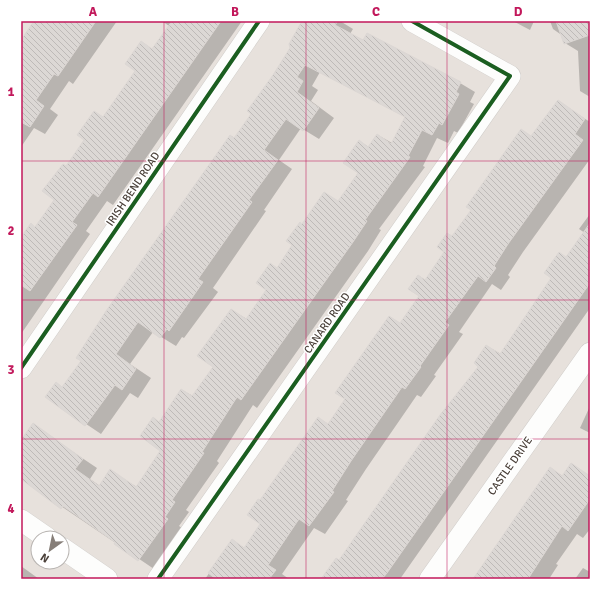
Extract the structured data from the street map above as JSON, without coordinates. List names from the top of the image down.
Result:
{
  "streets": {
    "street": ["IRISH BEND ROAD", "CANARD ROAD", "CASTLE DRIVE"]
  },
  "north": "bottom left",
  "grid": {
    "columns": [
      "A",
      "B",
      "C",
      "D"
    ],
    "rows": [
      "1",
      "2",
      "3",
      "4"
    ]
  }
}
